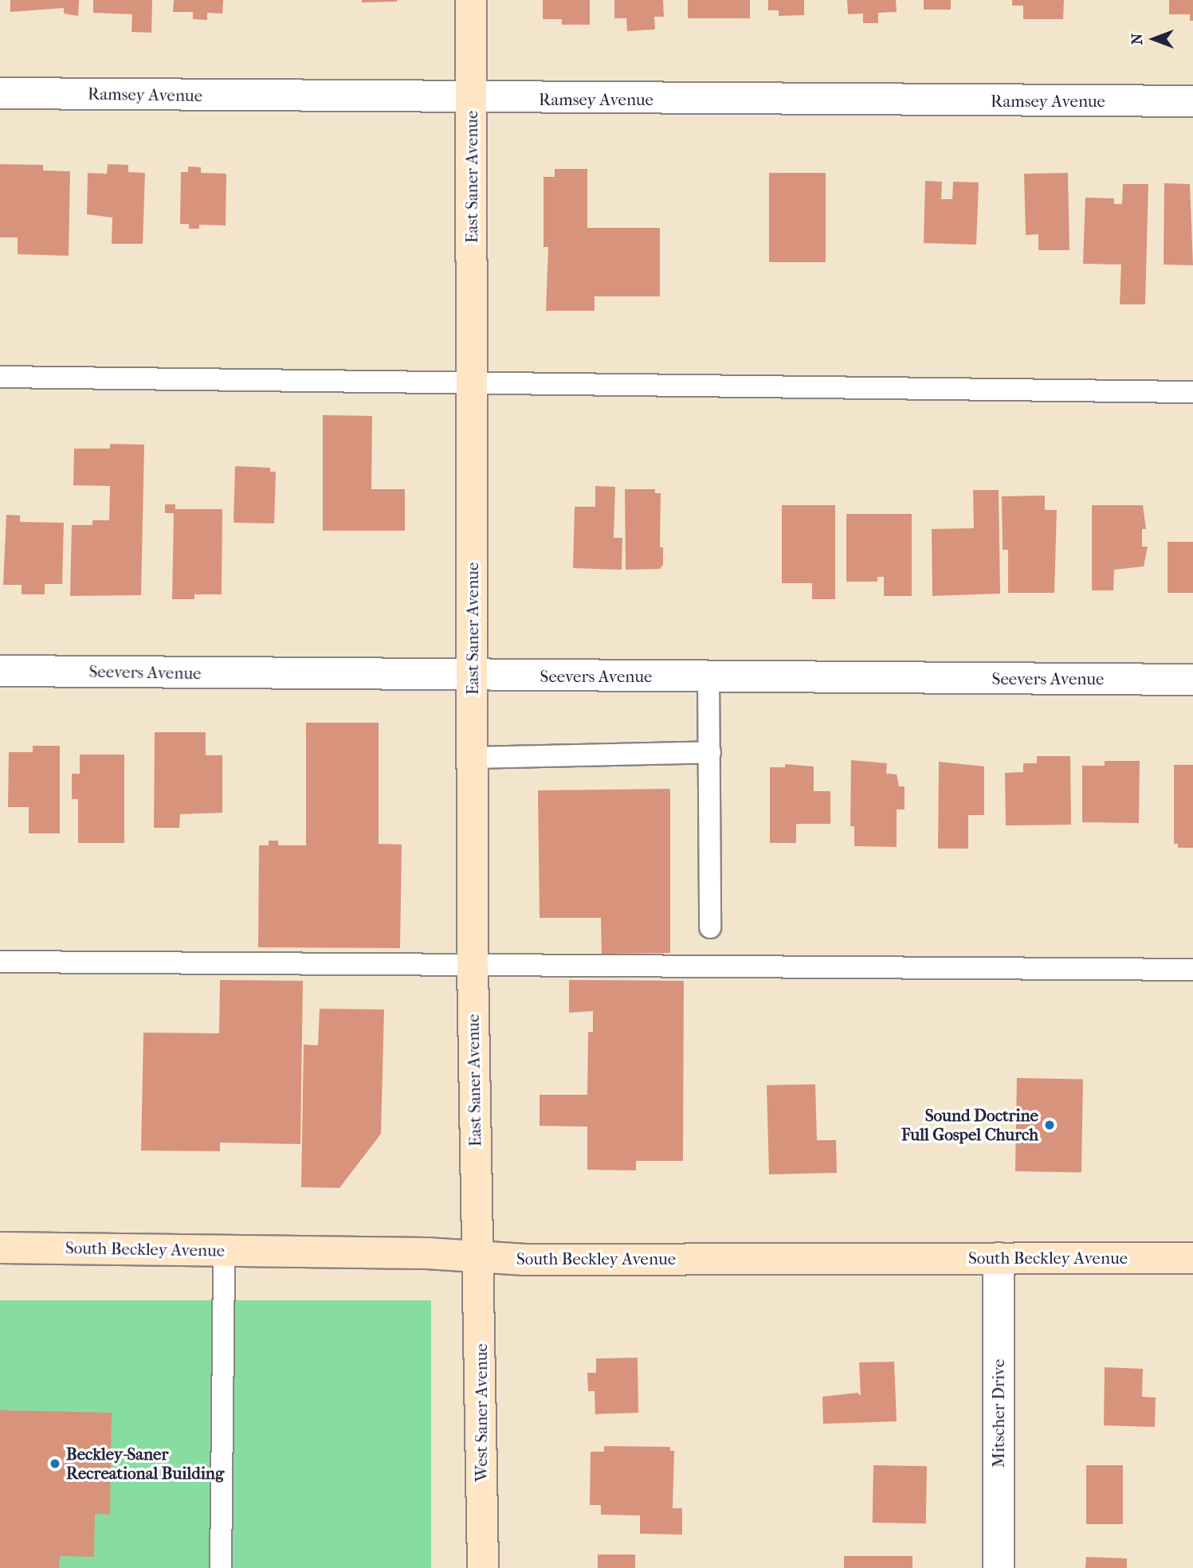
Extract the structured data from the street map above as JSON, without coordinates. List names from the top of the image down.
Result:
{
  "streets": {
    "street": [
      "Ramsey Avenue",
      "East Saner Avenue",
      "Seevers Avenue",
      "South Beckley Avenue",
      "West Saner Avenue",
      "Mitscher Drive"
    ]
  },
  "crossings": [
    ["Ramsey Avenue", "East Saner Avenue"],
    ["East Saner Avenue", "Seevers Avenue"],
    ["East Saner Avenue", "South Beckley Avenue"],
    ["East Saner Avenue", "West Saner Avenue"],
    ["South Beckley Avenue", "West Saner Avenue"],
    ["South Beckley Avenue", "Mitscher Drive"]
  ],
  "places": ["Sound Doctrine Full Gospel Church", "Beckley-Saner Recreational Building"],
  "north": "left"
}
